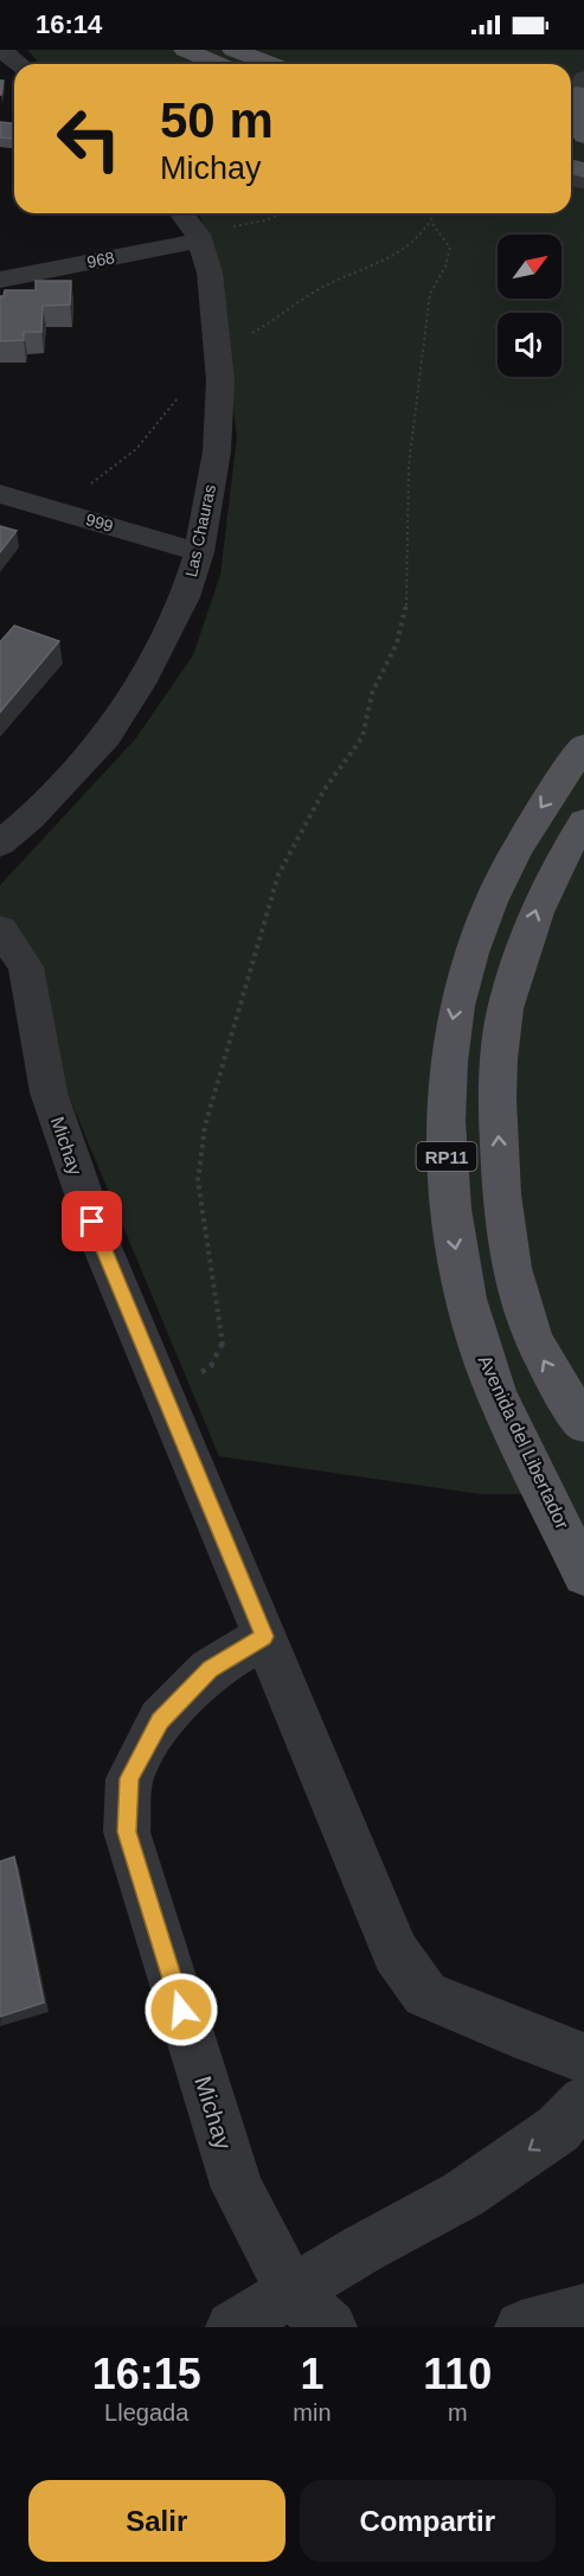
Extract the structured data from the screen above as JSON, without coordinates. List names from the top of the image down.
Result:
{
  "streets": {
    "main road": ["RP11", "Avenida del Libertador"],
    "street": [
      "968",
      "999",
      "Las Chauras",
      "Michay"
    ]
  },
  "crossings": [
    ["968", "Las Chauras"],
    ["999", "Las Chauras"]
  ],
  "north": "top right",
  "page": {
    "status": "16:14",
    "turn": ["50 m", "Michay"],
    "eta": [
      "16:15",
      "Llegada",
      "1",
      "min",
      "110",
      "m"
    ],
    "buttons": ["Salir", "Compartir"]
  }
}
